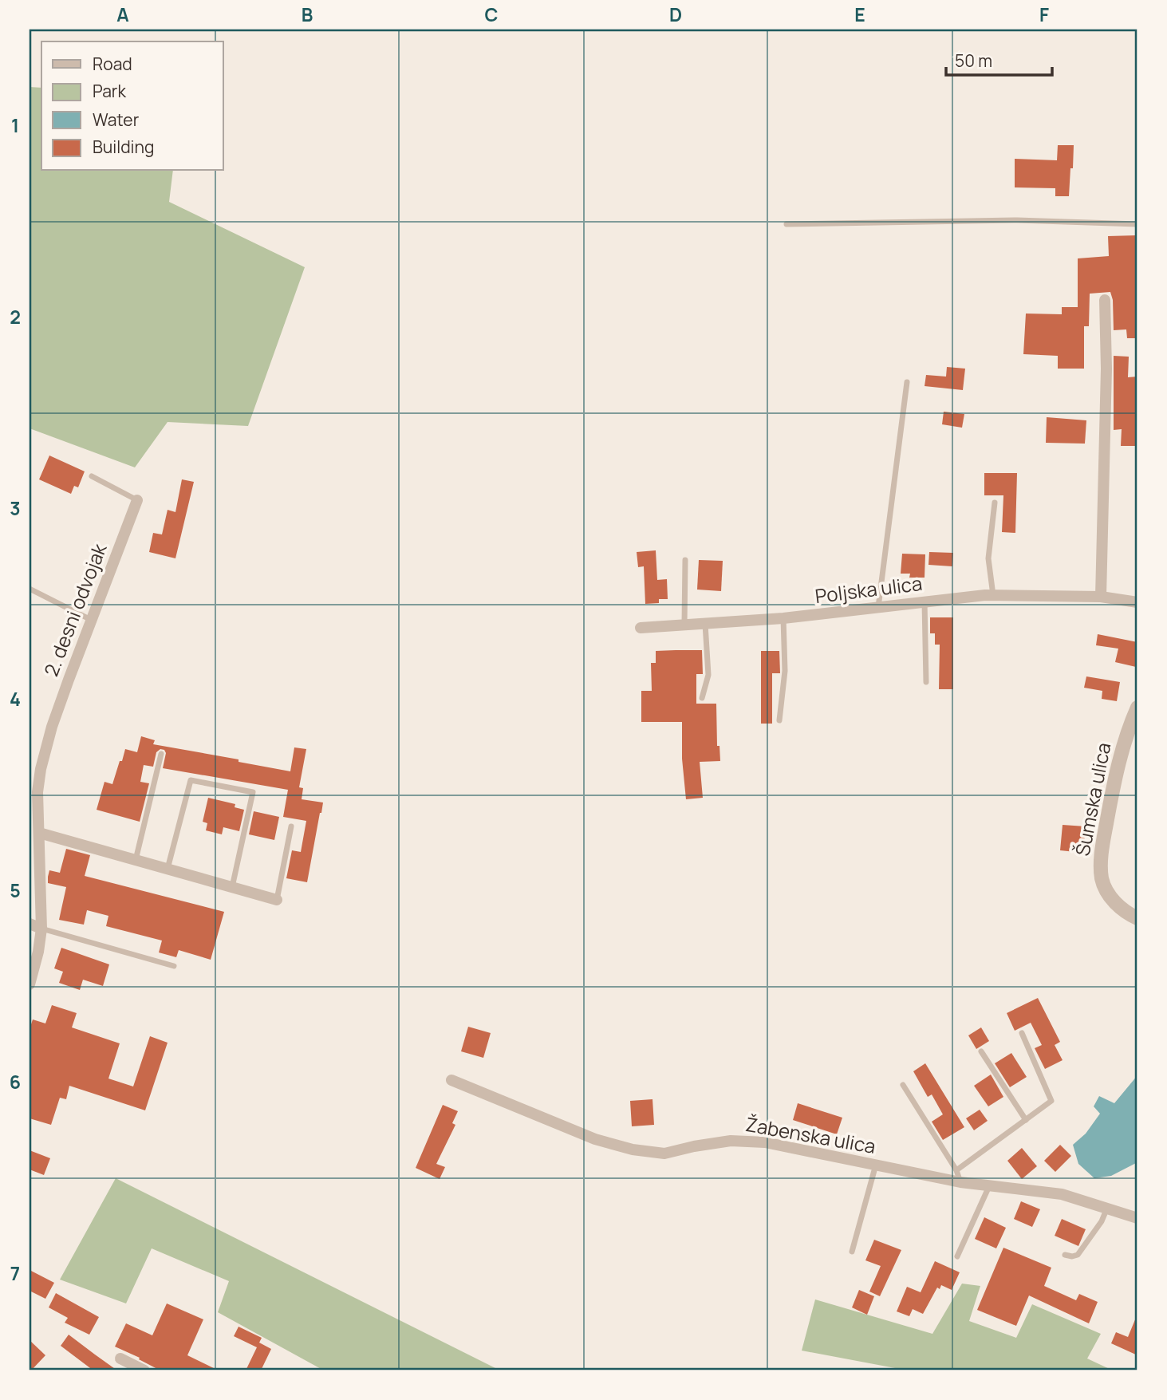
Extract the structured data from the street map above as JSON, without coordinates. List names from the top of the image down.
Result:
{
  "streets": {
    "street": [
      "Poljska ulica",
      "2. desni odvojak",
      "Šumska ulica",
      "Žabenska ulica"
    ]
  },
  "legend": [
    "Road",
    "Park",
    "Water",
    "Building"
  ],
  "scale_bar": "50 m",
  "grid": {
    "columns": [
      "A",
      "B",
      "C",
      "D",
      "E",
      "F"
    ],
    "rows": [
      "1",
      "2",
      "3",
      "4",
      "5",
      "6",
      "7"
    ]
  }
}
